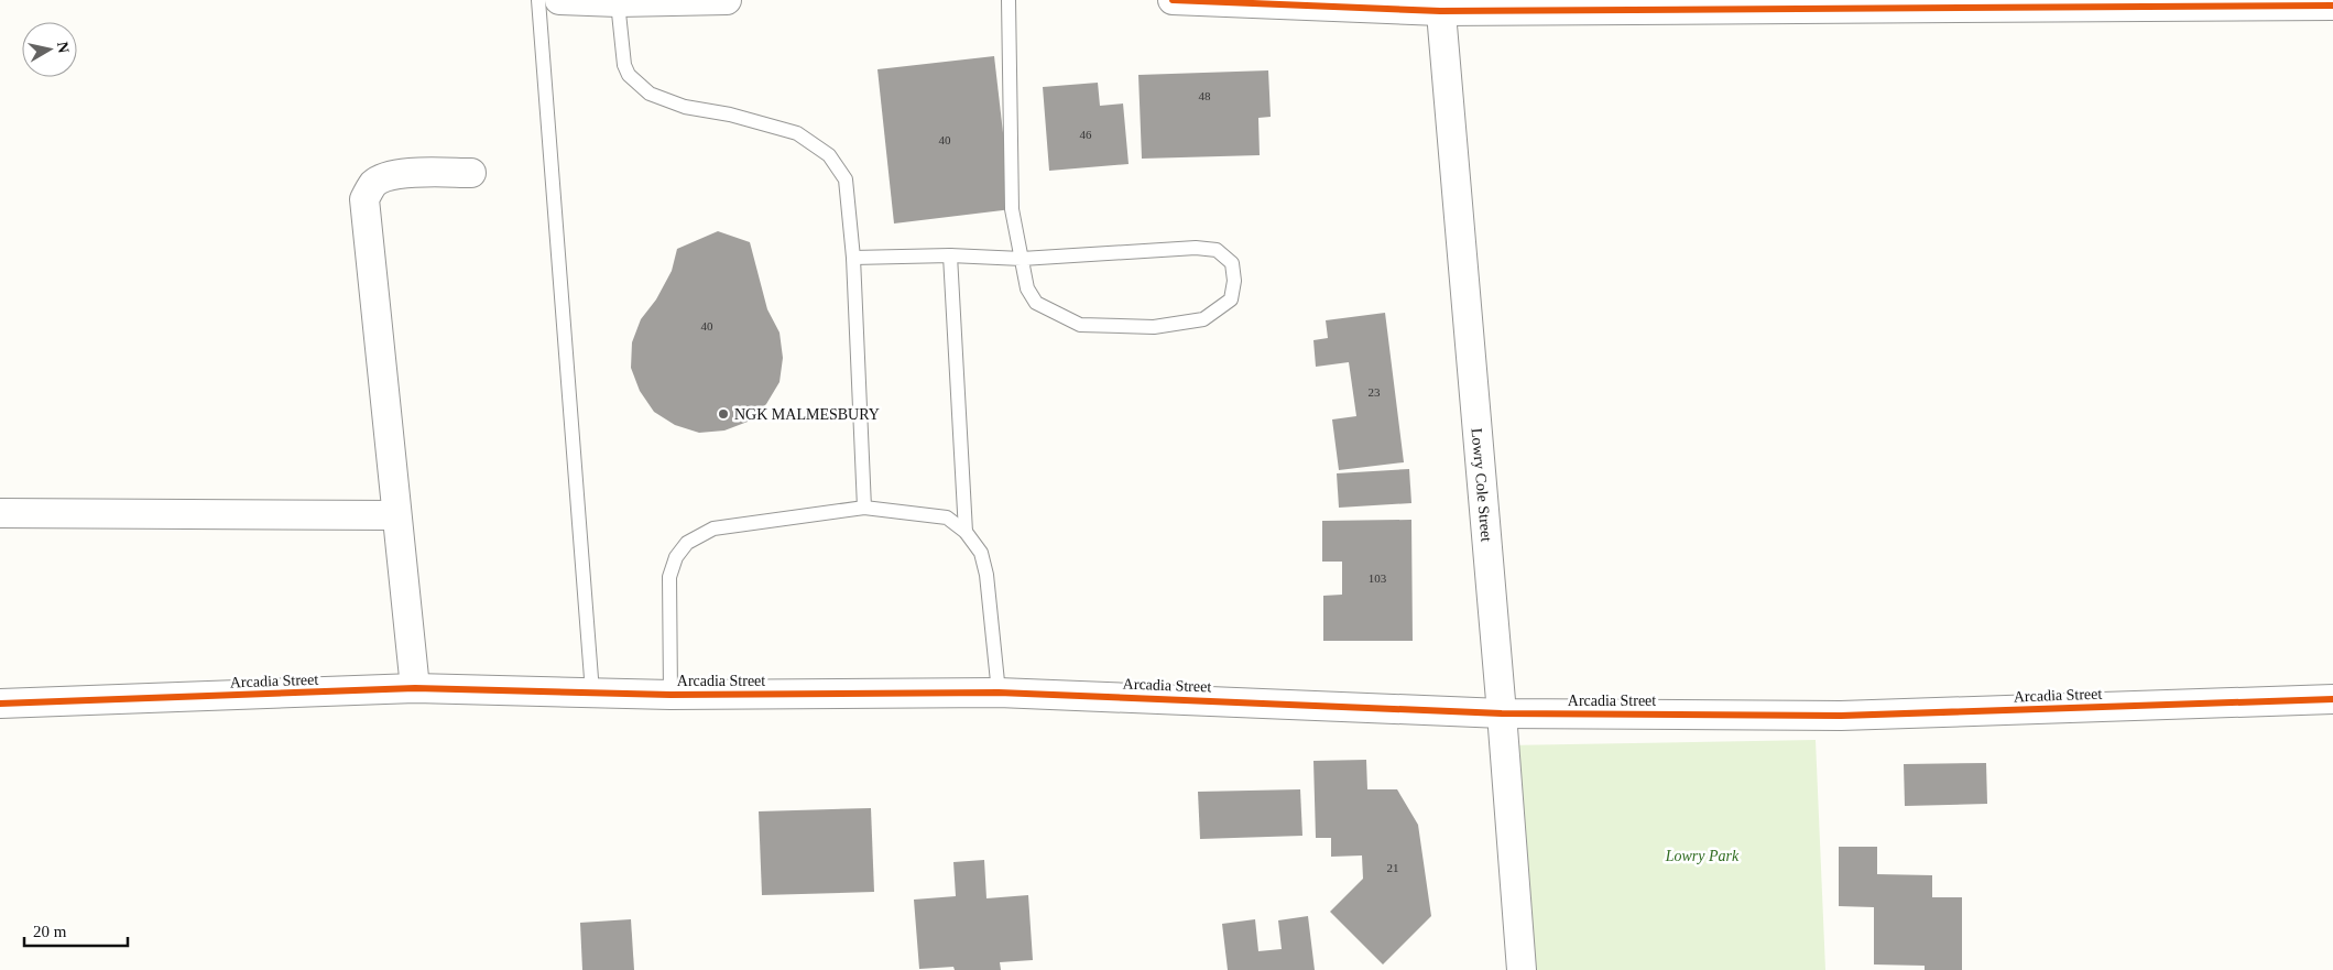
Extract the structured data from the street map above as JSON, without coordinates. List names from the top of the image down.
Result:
{
  "streets": {
    "street": ["Lowry Cole Street", "Arcadia Street"]
  },
  "crossings": [
    ["Lowry Cole Street", "Arcadia Street"]
  ],
  "parks": ["Lowry Park"],
  "places": ["NGK MALMESBURY"],
  "house_numbers": [
    "48",
    "46",
    "40",
    "40",
    "23",
    "103",
    "21"
  ],
  "scale_bar": "20 m",
  "north": "right"
}
